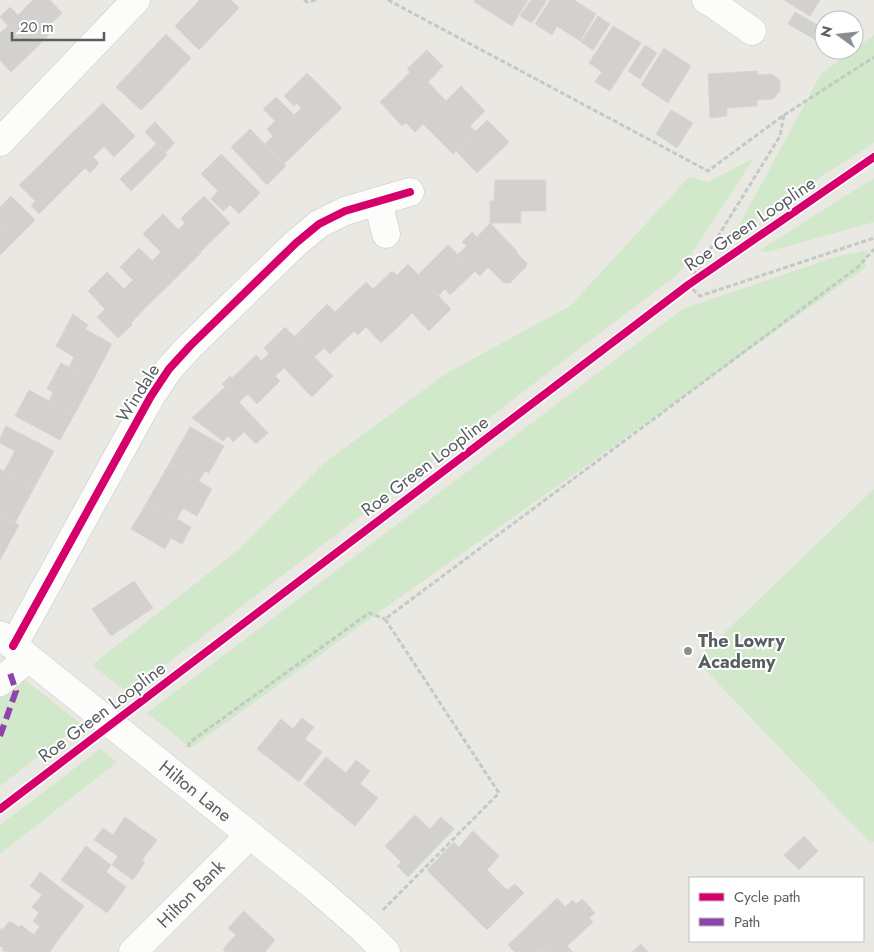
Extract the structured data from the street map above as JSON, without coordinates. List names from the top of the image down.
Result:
{
  "streets": {
    "street": ["Windale", "Hilton Lane", "Hilton Bank"],
    "cycle path": ["Roe Green Loopline"]
  },
  "crossings": [
    ["Windale", "Hilton Lane"],
    ["Hilton Lane", "Hilton Bank"]
  ],
  "places": ["The Lowry Academy"],
  "legend": ["Cycle path", "Path"],
  "scale_bar": "20 m",
  "north": "left"
}
